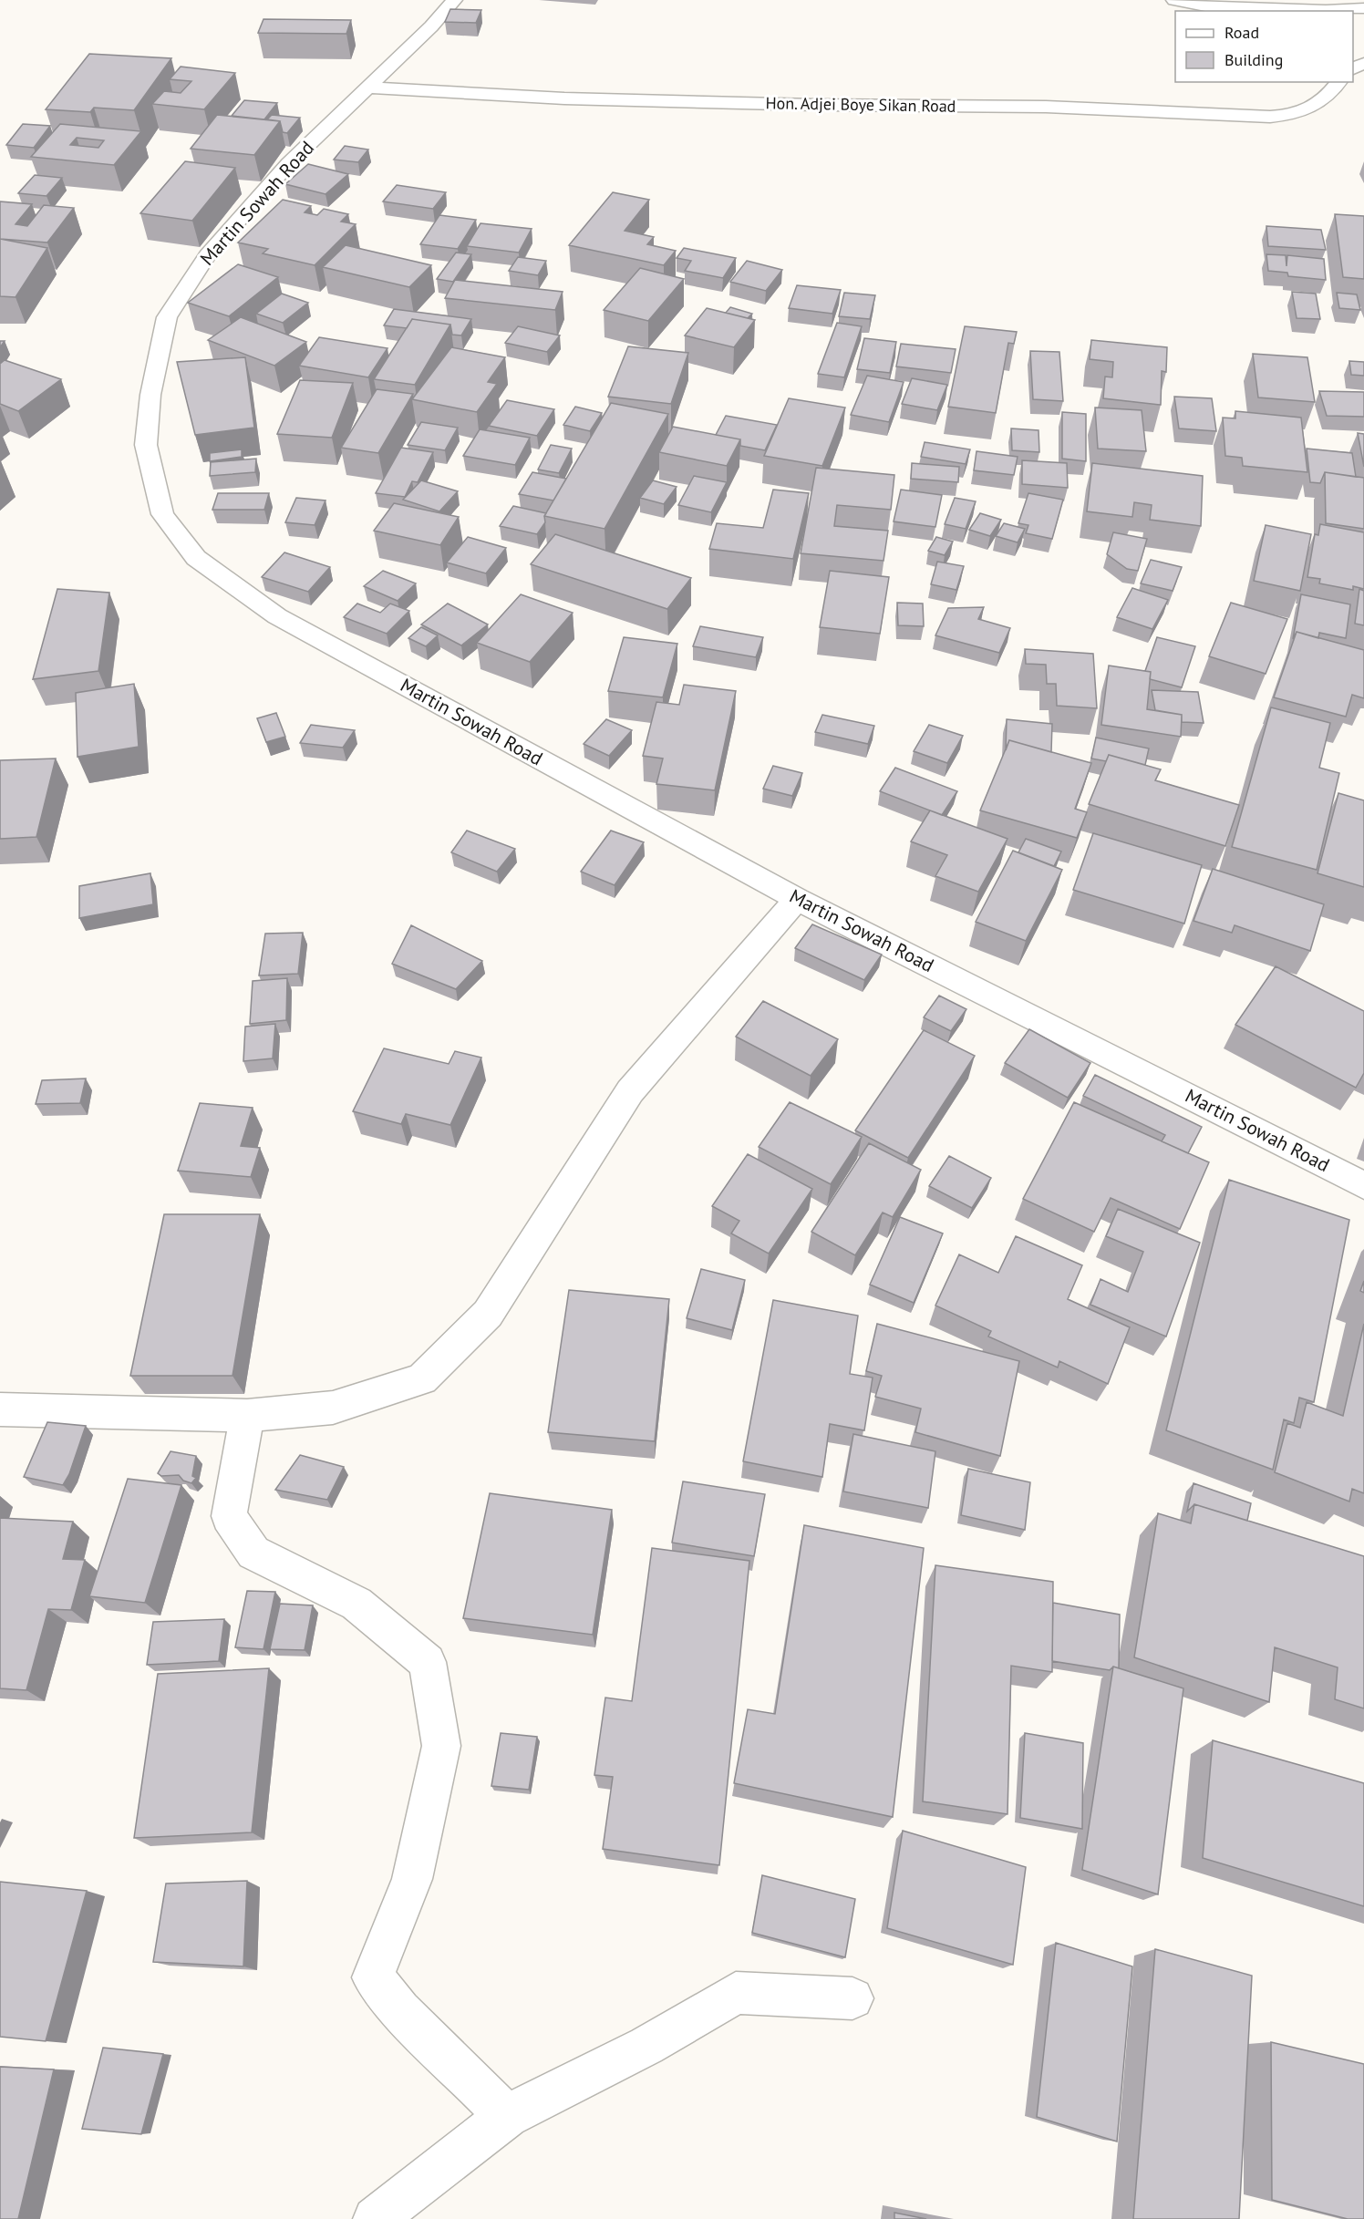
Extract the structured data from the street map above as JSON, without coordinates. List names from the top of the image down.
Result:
{
  "streets": {
    "street": ["Hon. Adjei Boye Sikan Road", "Martin Sowah Road"]
  },
  "crossings": [
    ["Hon. Adjei Boye Sikan Road", "Martin Sowah Road"]
  ],
  "legend": ["Road", "Building"]
}
